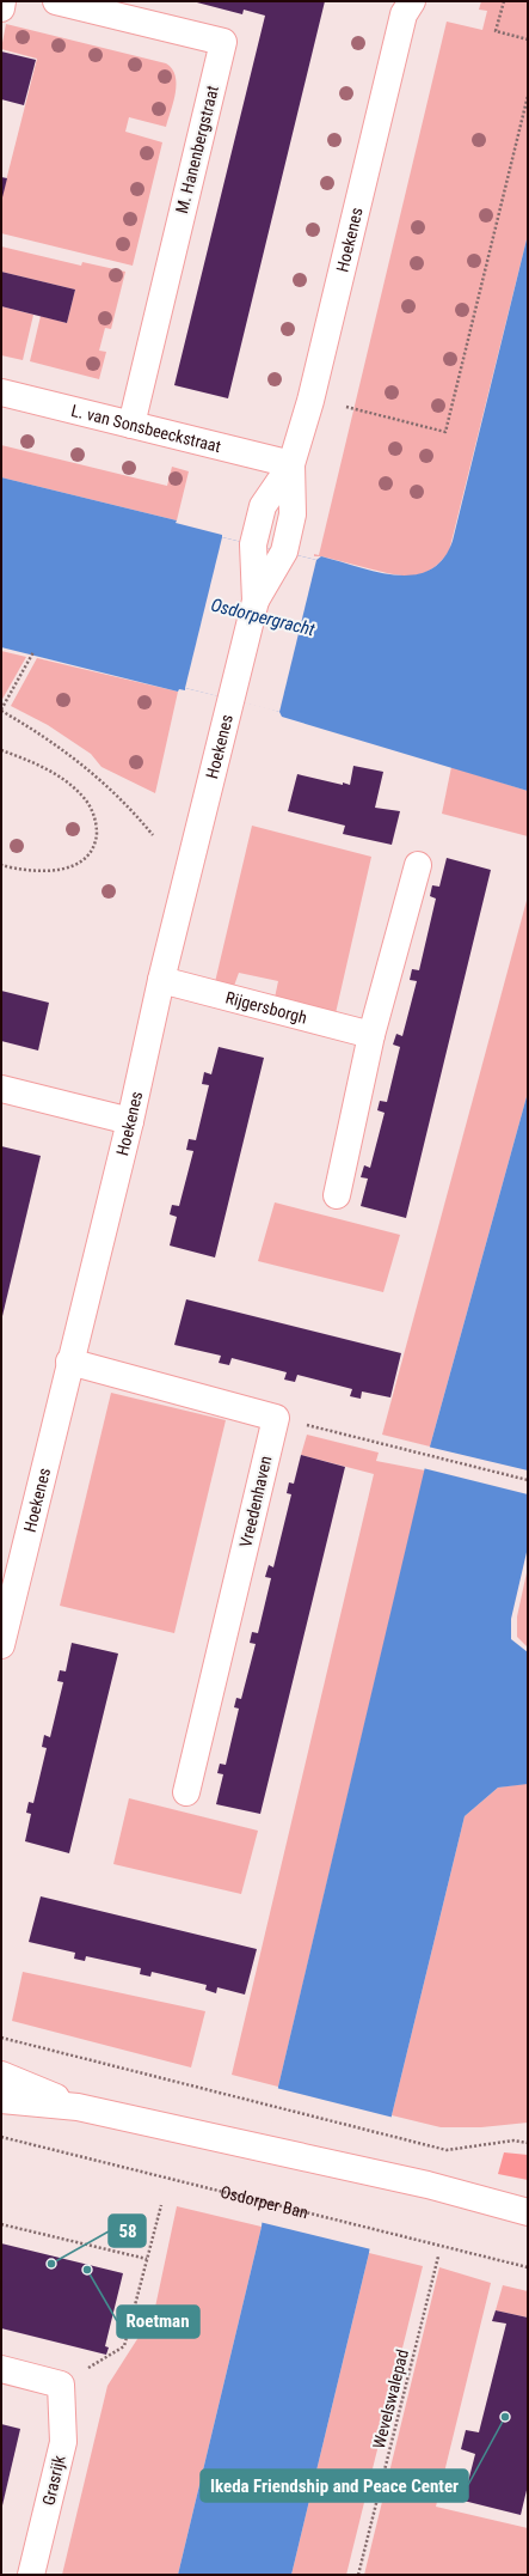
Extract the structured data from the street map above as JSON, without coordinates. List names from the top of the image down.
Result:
{
  "streets": {
    "street": [
      "M. Hanenbergstraat",
      "Hoekenes",
      "L. van Sonsbeeckstraat",
      "Rijgersborgh",
      "Vreedenhaven",
      "Grasrijk"
    ],
    "path": ["Osdorper Ban", "Wevelswalepad"]
  },
  "crossings": [
    ["M. Hanenbergstraat", "L. van Sonsbeeckstraat"],
    ["Hoekenes", "L. van Sonsbeeckstraat"],
    ["Hoekenes", "Rijgersborgh"]
  ],
  "water": ["Osdorpergracht"],
  "places": ["58", "Roetman", "Ikeda Friendship and Peace Center"]
}
